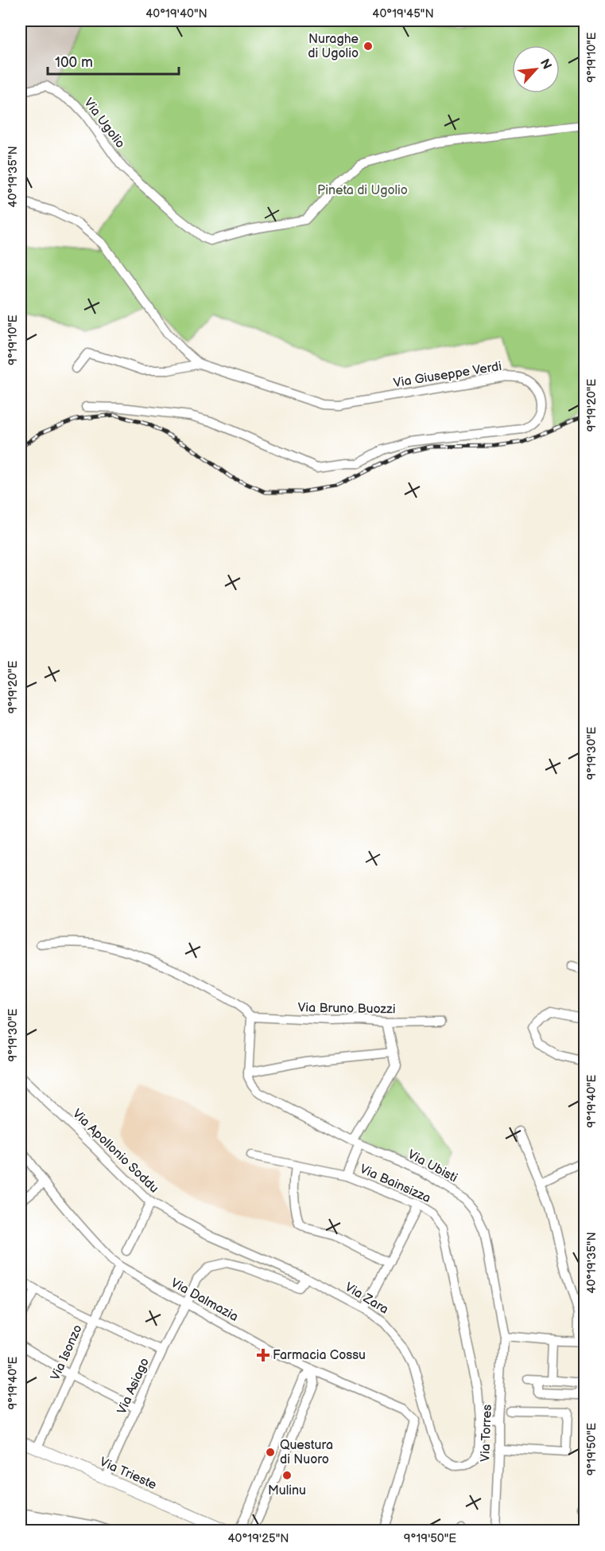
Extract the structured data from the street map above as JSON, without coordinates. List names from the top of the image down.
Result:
{
  "streets": {
    "main road": ["Via Trieste"],
    "street": [
      "Via Ugolio",
      "Via Giuseppe Verdi",
      "Via Bruno Buozzi",
      "Via Apollonio Soddu",
      "Via Ubisti",
      "Via Bainsizza",
      "Via Zara",
      "Via Dalmazia",
      "Via Isonzo",
      "Via Asiago",
      "Via Torres"
    ]
  },
  "crossings": [
    ["Via Apollonio Soddu", "Via Zara"],
    ["Via Ubisti", "Via Torres"],
    ["Via Bainsizza", "Via Zara"],
    ["Via Dalmazia", "Via Isonzo"],
    ["Via Dalmazia", "Via Asiago"],
    ["Via Isonzo", "Via Trieste"],
    ["Via Asiago", "Via Trieste"]
  ],
  "parks": ["Pineta di Ugolio"],
  "places": {
    "other": ["Nuraghe di Ugolio", "Questura di Nuoro", "Mulinu"],
    "health": ["Farmacia Cossu"]
  },
  "scale_bar": "100 m",
  "north": "top right",
  "coordinates": [
    "40°19'40\"N",
    "40°19'45\"N",
    "9°19'10\"E",
    "40°19'35\"N",
    "9°19'20\"E",
    "9°19'30\"E",
    "9°19'40\"E",
    "9°19'50\"E",
    "40°19'25\"N"
  ]
}
